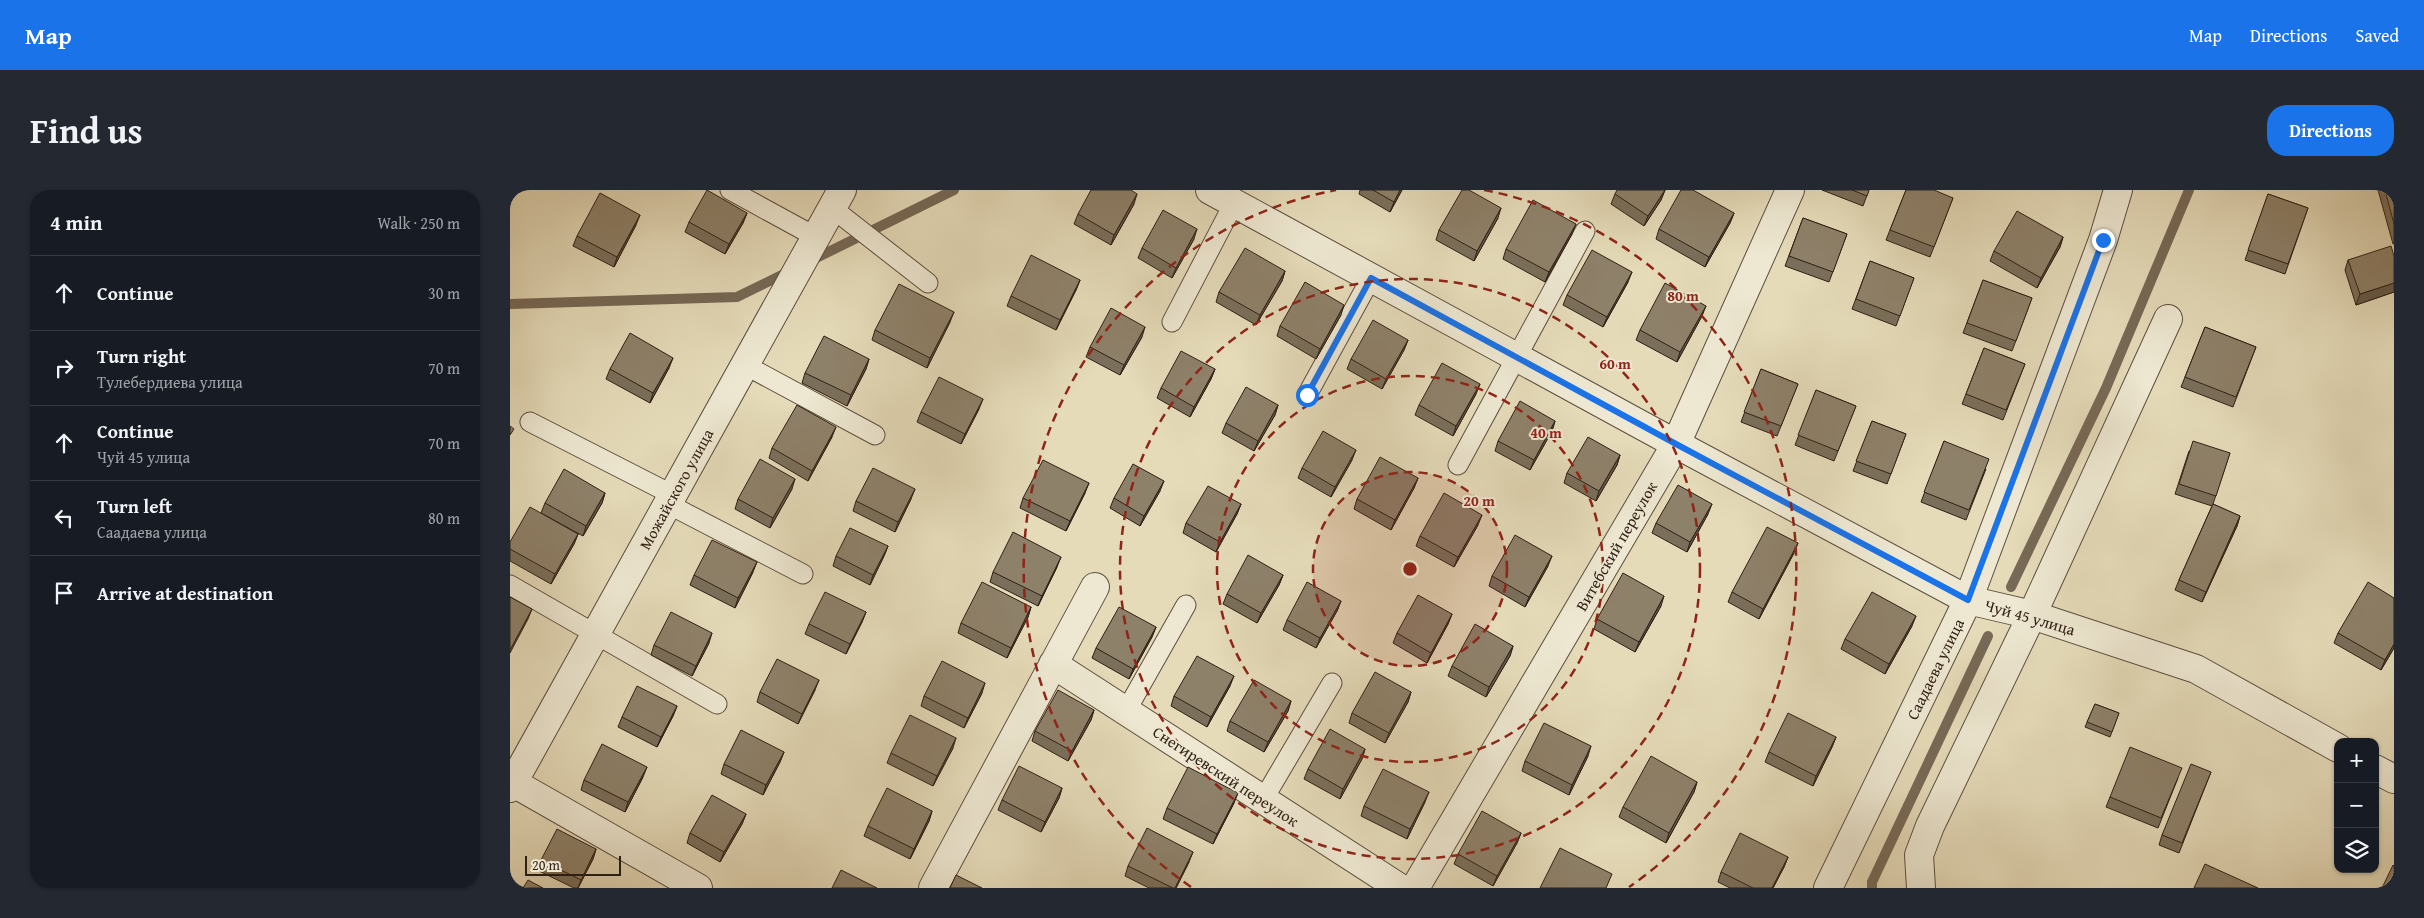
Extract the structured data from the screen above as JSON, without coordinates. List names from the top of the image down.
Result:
{
  "streets": {
    "street": [
      "Можайского улица",
      "Витебский переулок",
      "Чуй 45 улица",
      "Саадаева улица",
      "Снегиревский переулок"
    ]
  },
  "crossings": [
    ["Витебский переулок", "Чуй 45 улица"],
    ["Чуй 45 улица", "Саадаева улица"]
  ],
  "scale_bar": "20 m",
  "page": {
    "header": "Map",
    "nav": ["Map", "Directions", "Saved"],
    "title": "Find us",
    "buttons": "Directions",
    "heading": ["4 min", "Walk · 250 m"],
    "list": [
      ["Continue", "30 m"],
      ["Turn right", "Тулебердиева улица", "70 m"],
      ["Continue", "Чуй 45 улица", "70 m"],
      ["Turn left", "Саадаева улица", "80 m"],
      "Arrive at destination"
    ],
    "map_buttons": ["+", "−"],
    "scale": "20 m"
  },
  "rings": [
    "80 m",
    "60 m",
    "40 m",
    "20 m"
  ]
}
